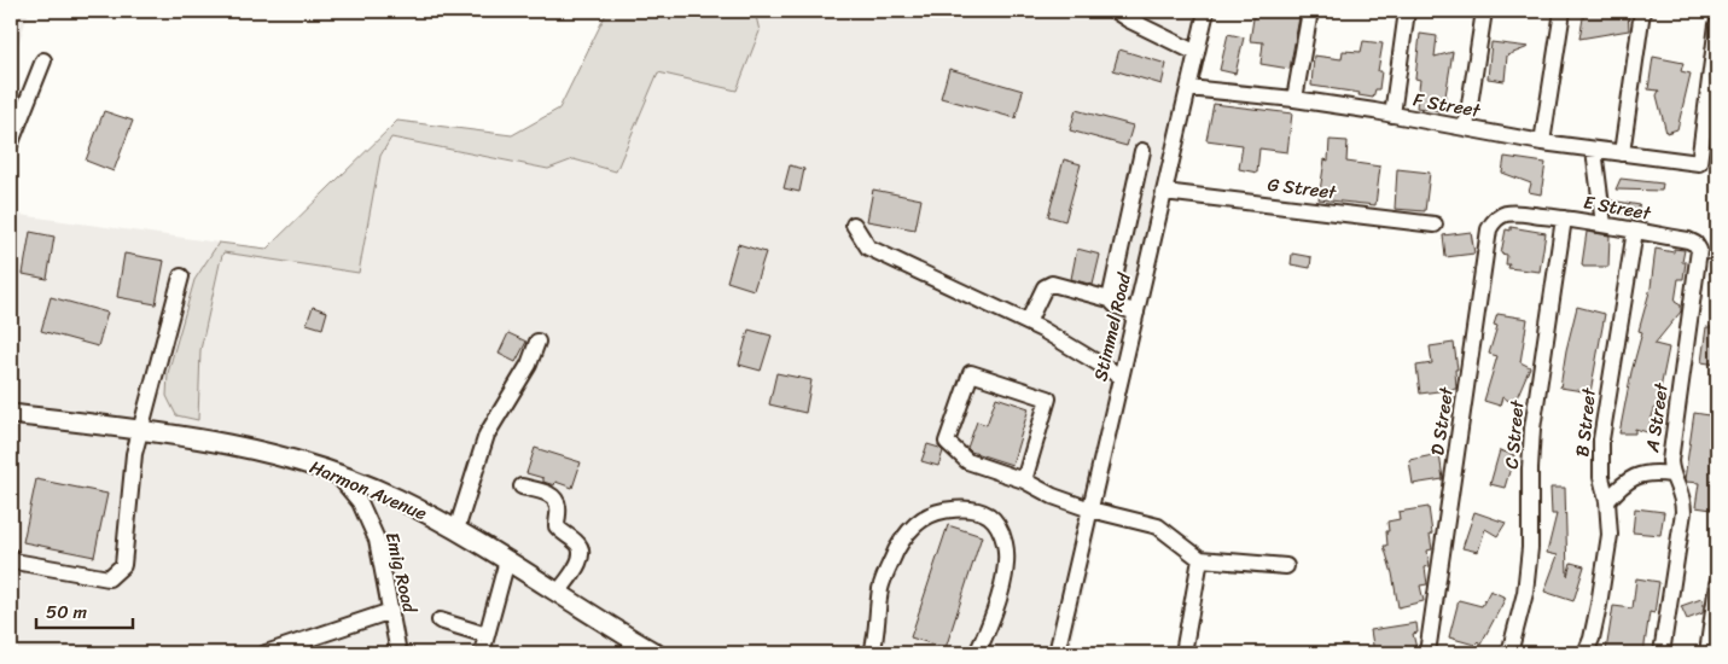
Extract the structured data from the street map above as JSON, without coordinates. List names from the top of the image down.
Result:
{
  "streets": {
    "main road": ["Harmon Avenue"],
    "street": [
      "F Street",
      "G Street",
      "E Street",
      "Stimmel Road",
      "A Street",
      "D Street",
      "B Street",
      "C Street",
      "Emig Road"
    ]
  },
  "crossings": [
    ["F Street", "Stimmel Road"],
    ["G Street", "Stimmel Road"],
    ["E Street", "A Street"],
    ["E Street", "D Street"],
    ["E Street", "B Street"],
    ["E Street", "C Street"],
    ["Harmon Avenue", "Emig Road"]
  ],
  "scale_bar": "50 m"
}
